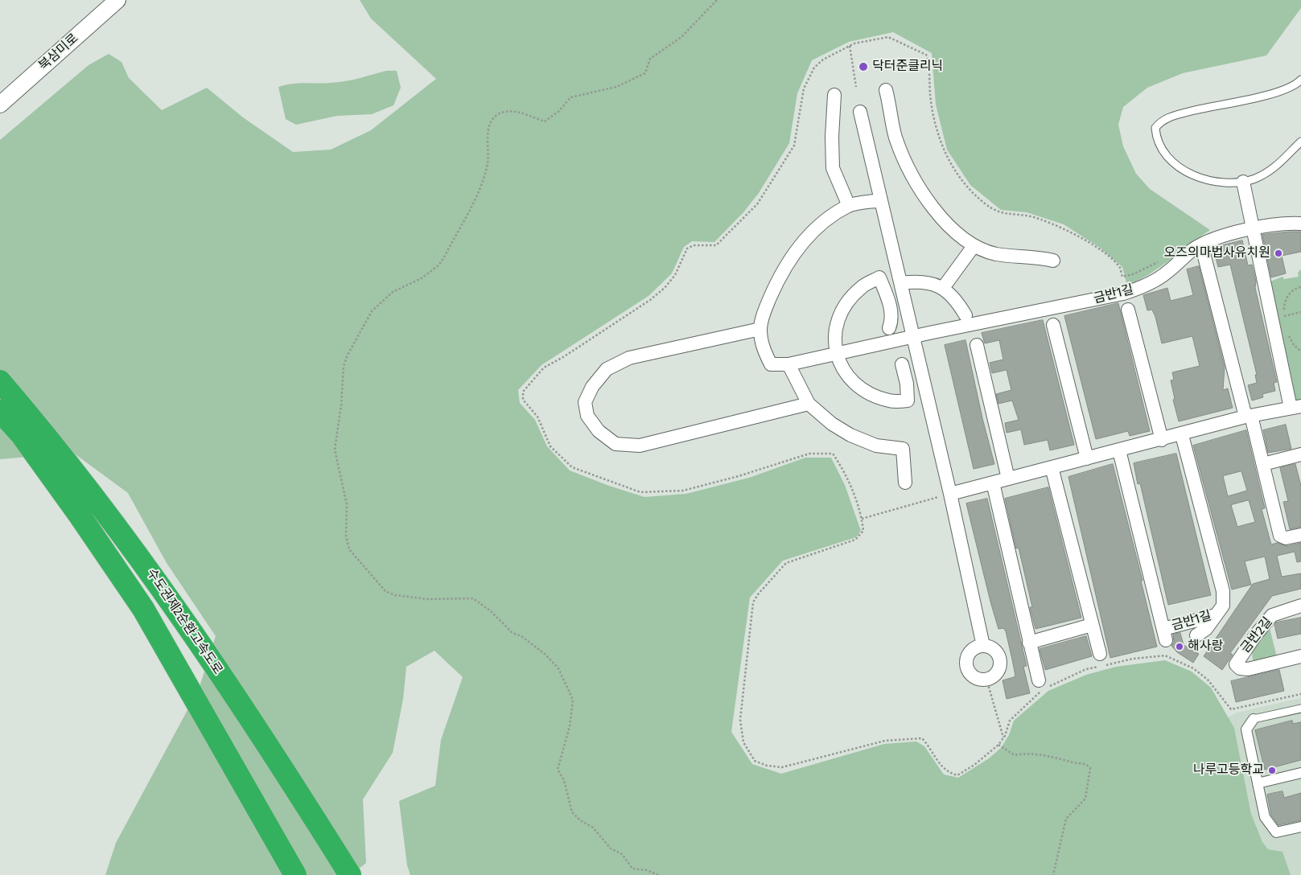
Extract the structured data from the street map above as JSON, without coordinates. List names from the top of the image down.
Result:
{
  "streets": {
    "highway": ["수도권제2순환고속도로"],
    "street": ["북삼미로", "금반1길", "금반2길"]
  },
  "places": [
    "닥터준클리닉",
    "오즈의마법사유치원",
    "해사랑",
    "나루고등학교"
  ]
}
